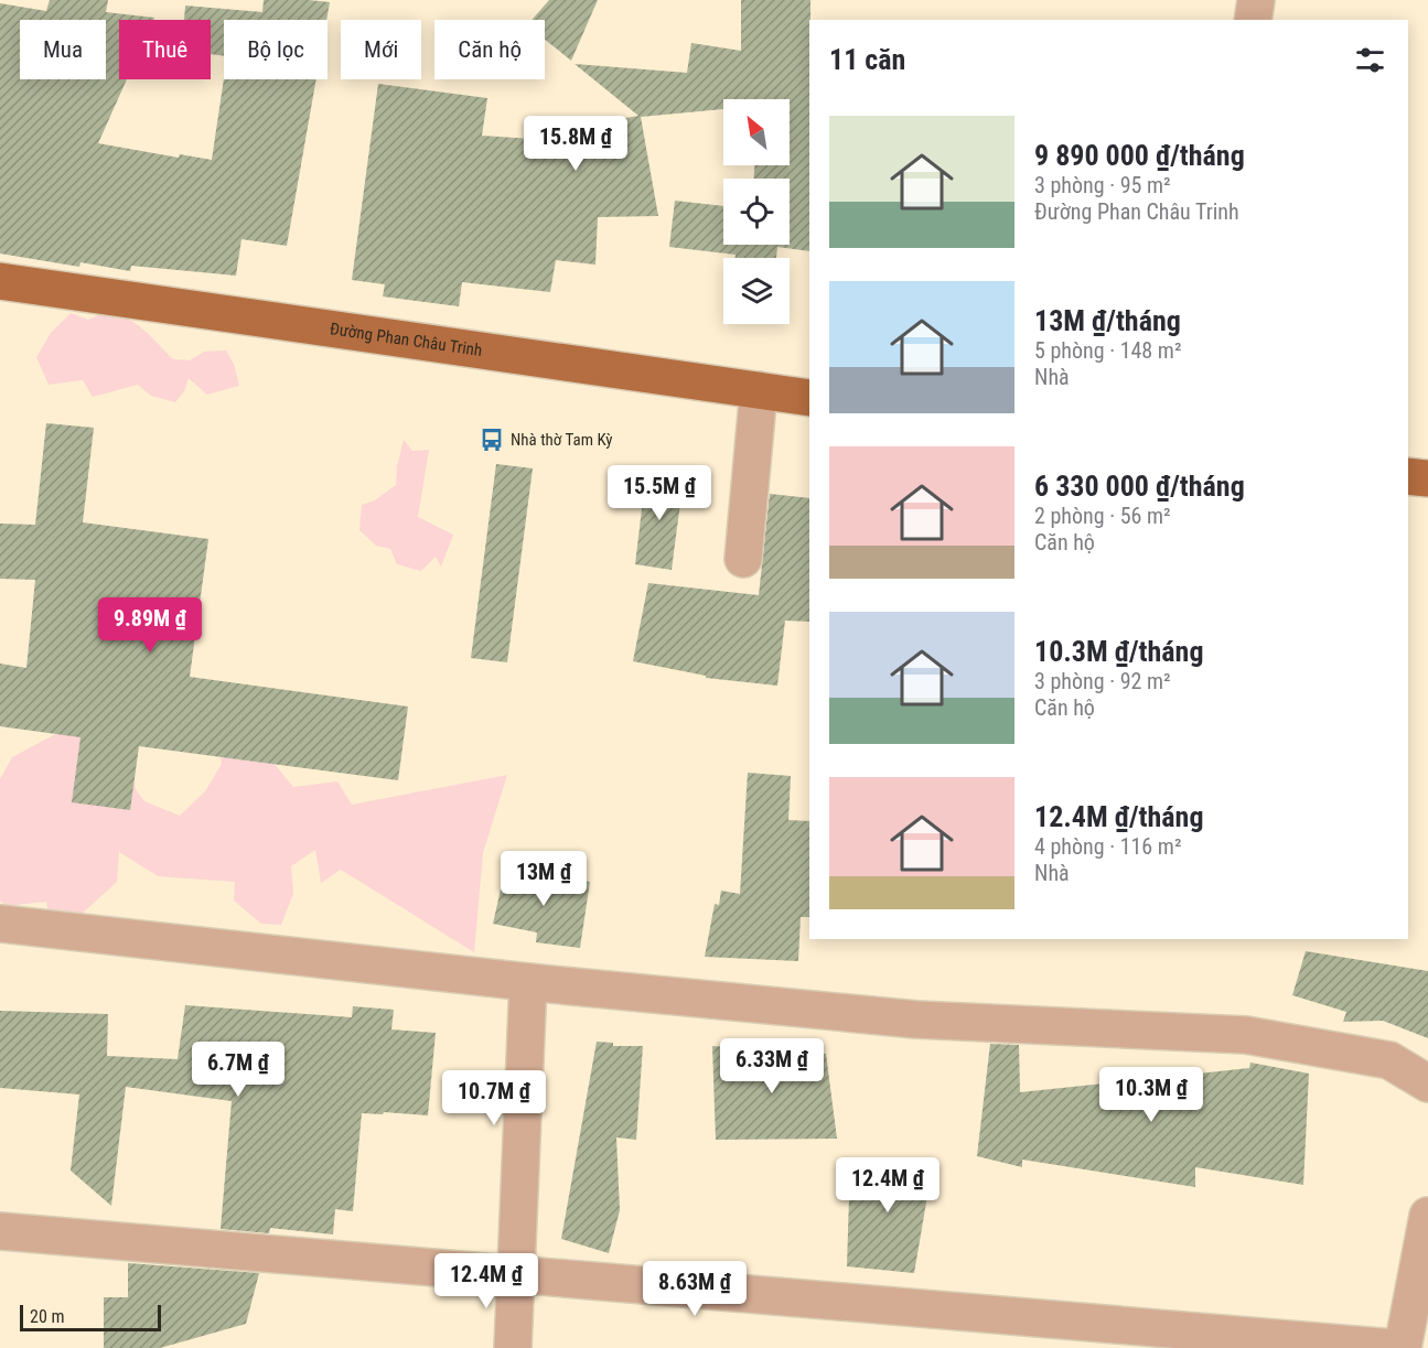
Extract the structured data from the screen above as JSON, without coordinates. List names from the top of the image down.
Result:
{
  "streets": {
    "main road": ["Đường Phan Châu Trinh"]
  },
  "places": {
    "bus stop": ["Nhà thờ Tam Kỳ"]
  },
  "scale_bar": "20 m",
  "north": "top left",
  "page": {
    "chip": [
      "Mua",
      "Thuê",
      "Bộ lọc",
      "Mới",
      "Căn hộ"
    ],
    "heading": "11 căn",
    "list": [
      {
        "name": "9 890 000 ₫/tháng",
        "note": "3 phòng · 95 m² · Đường Phan Châu Trinh"
      },
      {
        "name": "13M ₫/tháng",
        "note": "5 phòng · 148 m² · Nhà"
      },
      {
        "name": "6 330 000 ₫/tháng",
        "note": "2 phòng · 56 m² · Căn hộ"
      },
      {
        "name": "10.3M ₫/tháng",
        "note": "3 phòng · 92 m² · Căn hộ"
      },
      {
        "name": "12.4M ₫/tháng",
        "note": "4 phòng · 116 m² · Nhà"
      }
    ],
    "price": [
      "15.8M ₫",
      "15.5M ₫",
      "9.89M ₫",
      "13M ₫",
      "6.33M ₫",
      "6.7M ₫",
      "10.3M ₫",
      "10.7M ₫",
      "12.4M ₫",
      "12.4M ₫",
      "8.63M ₫"
    ],
    "scale": "20 m"
  }
}
